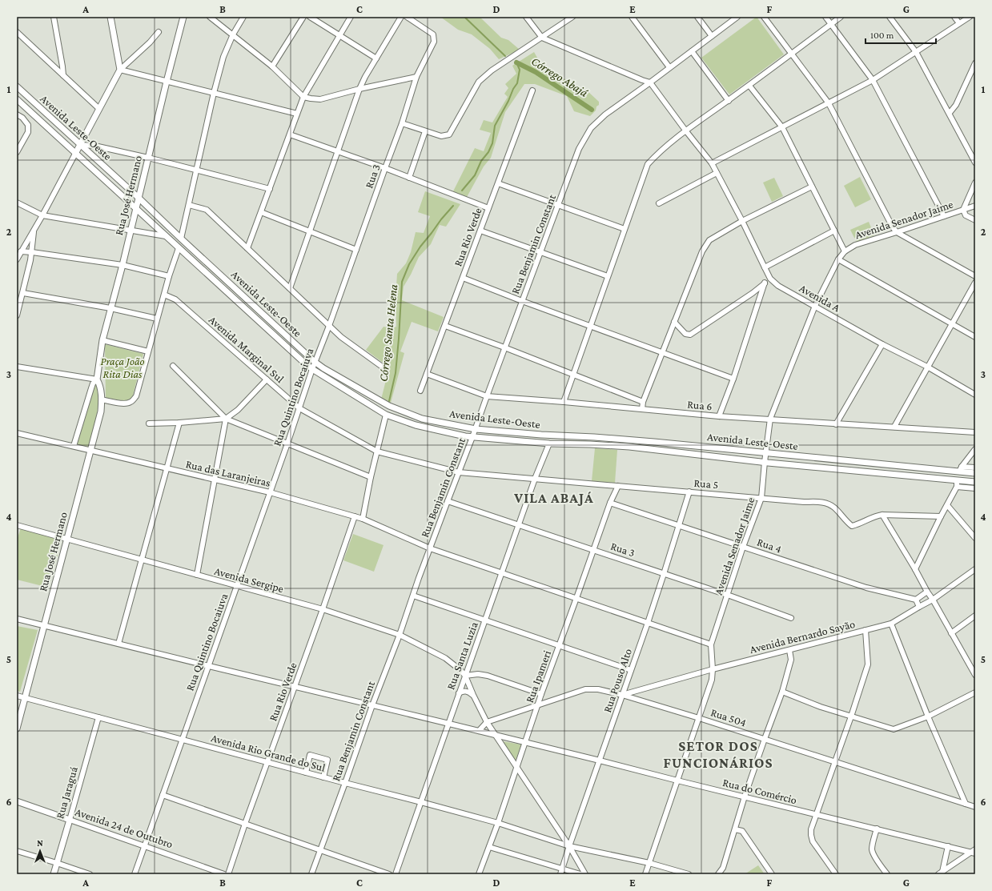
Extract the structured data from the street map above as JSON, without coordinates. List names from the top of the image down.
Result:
{
  "streets": {
    "main road": [
      "Avenida Leste-Oeste",
      "Rua José Hermano",
      "Rua Jaraguá",
      "Avenida 24 de Outubro"
    ],
    "street": [
      "Rua 3",
      "Avenida Senador Jaime",
      "Rua Rio Verde",
      "Rua Benjamin Constant",
      "Avenida A",
      "Avenida Marginal Sul",
      "Rua Quintino Bocaiuva",
      "Rua 6",
      "Rua das Laranjeiras",
      "Rua 5",
      "Rua 4",
      "Avenida Sergipe",
      "Avenida Bernardo Sayão",
      "Rua Santa Luzia",
      "Rua Ipameri",
      "Rua Pouso Alto",
      "Rua 504",
      "Avenida Rio Grande do Sul",
      "Rua do Comércio"
    ]
  },
  "crossings": [
    ["Avenida Leste-Oeste", "Rua José Hermano"],
    ["Avenida Leste-Oeste", "Avenida Senador Jaime"],
    ["Avenida Leste-Oeste", "Rua Benjamin Constant"],
    ["Avenida Leste-Oeste", "Rua Quintino Bocaiuva"],
    ["Avenida Leste-Oeste", "Rua Santa Luzia"],
    ["Rua 3", "Avenida Senador Jaime"],
    ["Rua 3", "Rua Benjamin Constant"],
    ["Rua 3", "Rua Quintino Bocaiuva"],
    ["Rua 3", "Rua Santa Luzia"],
    ["Rua 3", "Rua Ipameri"],
    ["Rua 3", "Rua Pouso Alto"],
    ["Rua José Hermano", "Rua das Laranjeiras"],
    ["Rua José Hermano", "Avenida Sergipe"],
    ["Rua José Hermano", "Avenida Rio Grande do Sul"],
    ["Rua José Hermano", "Rua do Comércio"],
    ["Avenida Senador Jaime", "Avenida A"],
    ["Avenida Senador Jaime", "Rua 6"],
    ["Avenida Senador Jaime", "Rua das Laranjeiras"],
    ["Avenida Senador Jaime", "Rua 5"],
    ["Avenida Senador Jaime", "Rua 4"],
    ["Avenida Senador Jaime", "Avenida Bernardo Sayão"],
    ["Avenida Senador Jaime", "Rua 504"],
    ["Avenida Senador Jaime", "Avenida Rio Grande do Sul"],
    ["Avenida Senador Jaime", "Rua do Comércio"],
    ["Rua Rio Verde", "Rua 6"],
    ["Rua Rio Verde", "Rua das Laranjeiras"],
    ["Rua Rio Verde", "Avenida Sergipe"],
    ["Rua Rio Verde", "Avenida Rio Grande do Sul"],
    ["Rua Rio Verde", "Rua do Comércio"],
    ["Rua Benjamin Constant", "Avenida Marginal Sul"],
    ["Rua Benjamin Constant", "Rua 6"],
    ["Rua Benjamin Constant", "Rua das Laranjeiras"],
    ["Rua Benjamin Constant", "Rua 5"],
    ["Rua Benjamin Constant", "Avenida Sergipe"],
    ["Rua Benjamin Constant", "Avenida Rio Grande do Sul"],
    ["Rua Benjamin Constant", "Rua do Comércio"],
    ["Avenida Marginal Sul", "Rua Quintino Bocaiuva"],
    ["Avenida Marginal Sul", "Rua 5"],
    ["Rua Quintino Bocaiuva", "Rua das Laranjeiras"],
    ["Rua Quintino Bocaiuva", "Avenida Sergipe"],
    ["Rua Quintino Bocaiuva", "Avenida Rio Grande do Sul"],
    ["Rua Quintino Bocaiuva", "Rua do Comércio"],
    ["Rua Quintino Bocaiuva", "Avenida 24 de Outubro"],
    ["Rua das Laranjeiras", "Rua Santa Luzia"],
    ["Rua das Laranjeiras", "Rua Ipameri"],
    ["Rua das Laranjeiras", "Rua Pouso Alto"],
    ["Rua 5", "Rua Santa Luzia"],
    ["Rua 5", "Rua Ipameri"],
    ["Rua 5", "Rua Pouso Alto"],
    ["Rua 4", "Rua Ipameri"],
    ["Rua 4", "Rua Pouso Alto"],
    ["Avenida Sergipe", "Rua Santa Luzia"],
    ["Avenida Bernardo Sayão", "Rua Pouso Alto"],
    ["Avenida Bernardo Sayão", "Rua 504"],
    ["Rua Santa Luzia", "Avenida Rio Grande do Sul"],
    ["Rua Santa Luzia", "Rua do Comércio"],
    ["Rua Ipameri", "Rua 504"],
    ["Rua Ipameri", "Avenida Rio Grande do Sul"],
    ["Rua Ipameri", "Rua do Comércio"],
    ["Rua Pouso Alto", "Rua 504"],
    ["Rua Pouso Alto", "Avenida Rio Grande do Sul"],
    ["Rua Pouso Alto", "Rua do Comércio"],
    ["Rua 504", "Rua do Comércio"],
    ["Avenida Rio Grande do Sul", "Rua Jaraguá"],
    ["Rua Jaraguá", "Avenida 24 de Outubro"]
  ],
  "districts": ["VILA ABAJÁ", "SETOR DOS FUNCIONÁRIOS"],
  "water": ["Córrego Abajá", "Córrego Santa Helena"],
  "parks": ["Praça João Rita Dias"],
  "scale_bar": "100 m",
  "north": "top",
  "grid": {
    "columns": [
      "A",
      "B",
      "C",
      "D",
      "E",
      "F",
      "G"
    ],
    "rows": [
      "1",
      "2",
      "3",
      "4",
      "5",
      "6"
    ]
  }
}
